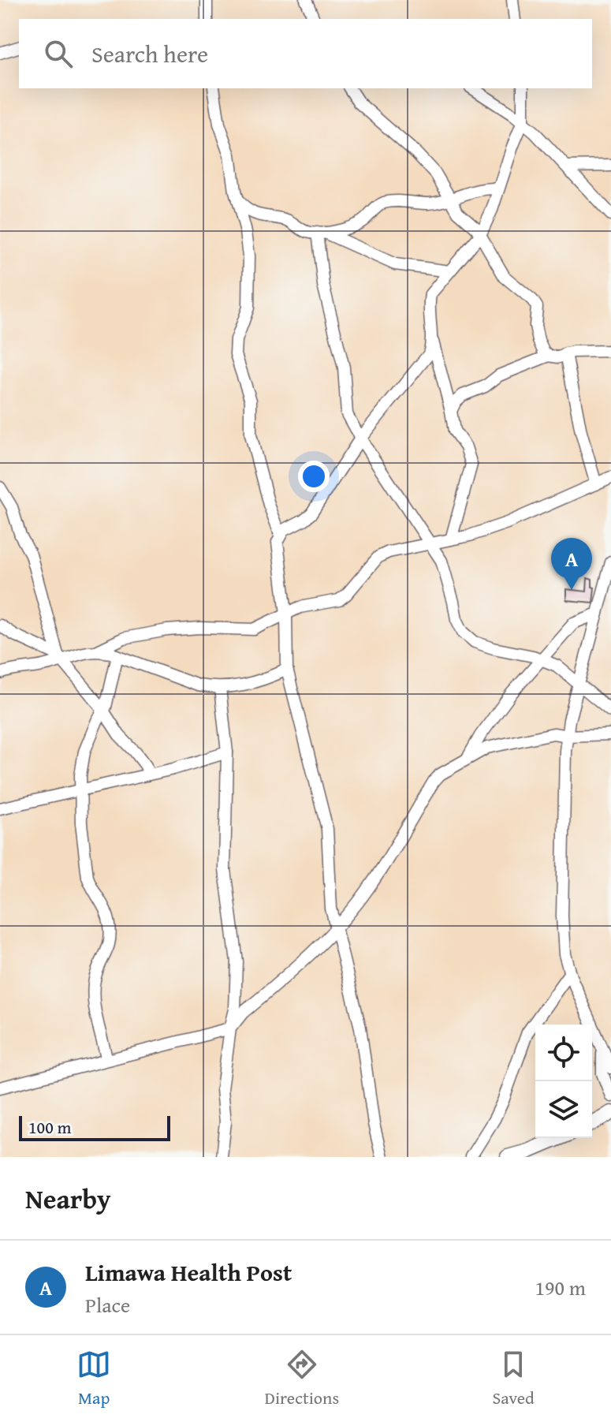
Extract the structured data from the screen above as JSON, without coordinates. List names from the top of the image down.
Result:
{
  "scale_bar": "100 m",
  "page": {
    "search": "Search here",
    "pins": "A",
    "scale": "100 m",
    "heading": "Nearby",
    "list": [
      {
        "mark": "A",
        "name": "Limawa Health Post",
        "note": "Place",
        "value": "190 m"
      }
    ],
    "nav": ["Map", "Directions", "Saved"]
  }
}
